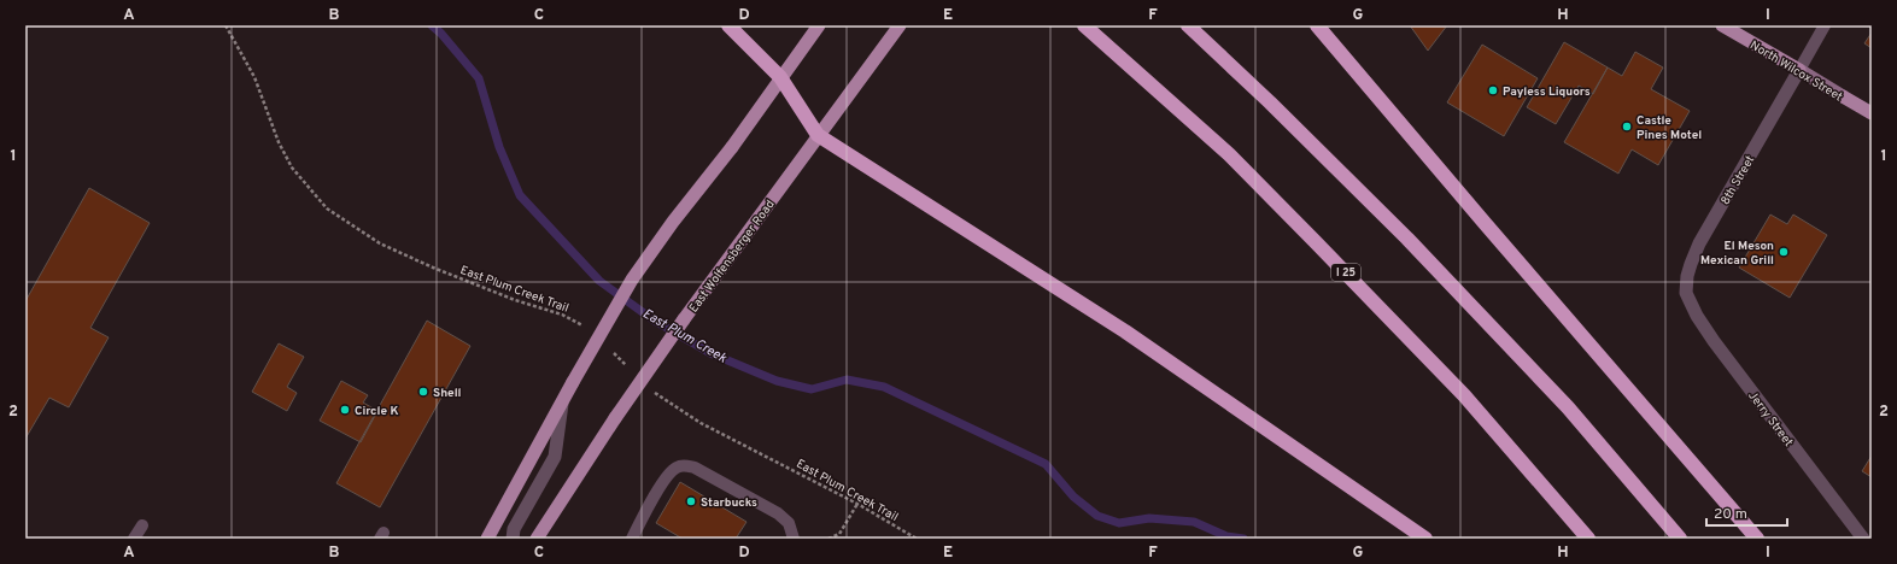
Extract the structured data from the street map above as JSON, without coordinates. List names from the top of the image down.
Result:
{
  "streets": {
    "highway": ["I 25"],
    "main road": ["North Wilcox Street", "East Wolfensberger Road"],
    "street": ["8th Street", "Jerry Street"],
    "path": ["East Plum Creek Trail"]
  },
  "crossings": [
    ["North Wilcox Street", "8th Street"],
    ["8th Street", "Jerry Street"]
  ],
  "water": ["East Plum Creek"],
  "places": [
    "Payless Liquors",
    "Castle Pines Motel",
    "El Meson Mexican Grill",
    "Shell",
    "Circle K",
    "Starbucks"
  ],
  "scale_bar": "20 m",
  "grid": {
    "columns": [
      "A",
      "B",
      "C",
      "D",
      "E",
      "F",
      "G",
      "H",
      "I"
    ],
    "rows": ["1", "2"]
  }
}
